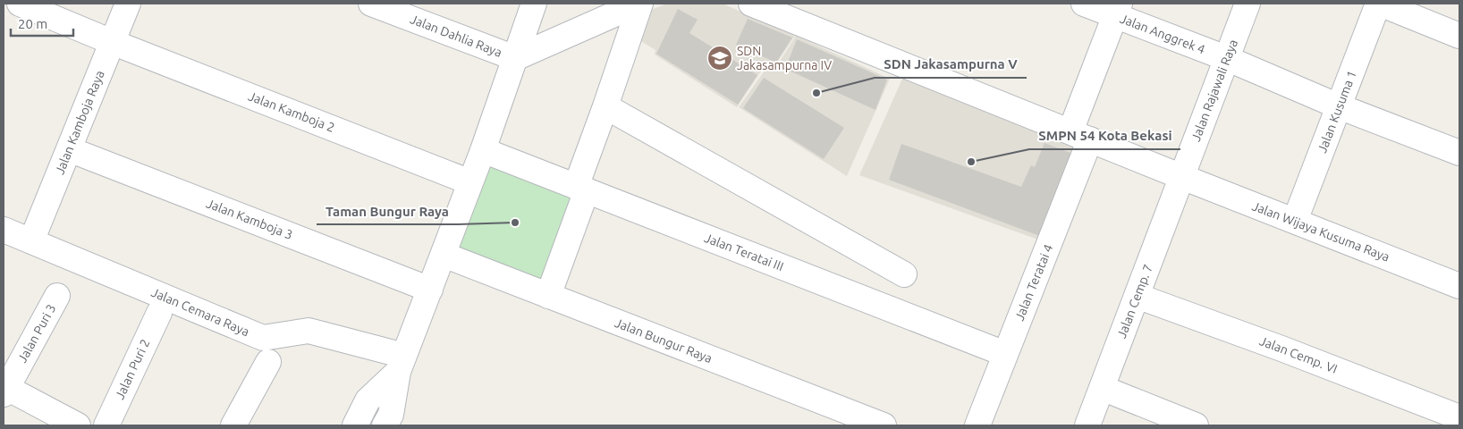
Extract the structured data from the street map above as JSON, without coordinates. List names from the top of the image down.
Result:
{
  "streets": {
    "street": [
      "Jalan Anggrek 4",
      "Jalan Dahlia Raya",
      "Jalan Rajawali Raya",
      "Jalan Kamboja 2",
      "Jalan Kusuma 1",
      "Jalan Kamboja Raya",
      "Jalan Kamboja 3",
      "Jalan Wijaya Kusuma Raya",
      "Jalan Teratai III",
      "Jalan Teratai 4",
      "Jalan Cemp. 7",
      "Jalan Cemara Raya",
      "Jalan Puri 3",
      "Jalan Bungur Raya",
      "Jalan Cemp. VI",
      "Jalan Puri 2"
    ]
  },
  "crossings": [
    ["Jalan Anggrek 4", "Jalan Rajawali Raya"],
    ["Jalan Anggrek 4", "Jalan Kusuma 1"],
    ["Jalan Anggrek 4", "Jalan Teratai 4"],
    ["Jalan Rajawali Raya", "Jalan Wijaya Kusuma Raya"],
    ["Jalan Rajawali Raya", "Jalan Cemp. 7"],
    ["Jalan Kamboja 2", "Jalan Kamboja Raya"],
    ["Jalan Kusuma 1", "Jalan Wijaya Kusuma Raya"],
    ["Jalan Kamboja Raya", "Jalan Kamboja 3"],
    ["Jalan Kamboja Raya", "Jalan Cemara Raya"],
    ["Jalan Wijaya Kusuma Raya", "Jalan Teratai 4"],
    ["Jalan Wijaya Kusuma Raya", "Jalan Cemp. 7"],
    ["Jalan Teratai III", "Jalan Teratai 4"],
    ["Jalan Cemp. 7", "Jalan Cemp. VI"]
  ],
  "places": {
    "school or university": ["SDN Jakasampurna IV"],
    "other": ["SDN Jakasampurna V", "SMPN 54 Kota Bekasi", "Taman Bungur Raya"]
  },
  "scale_bar": "20 m"
}
